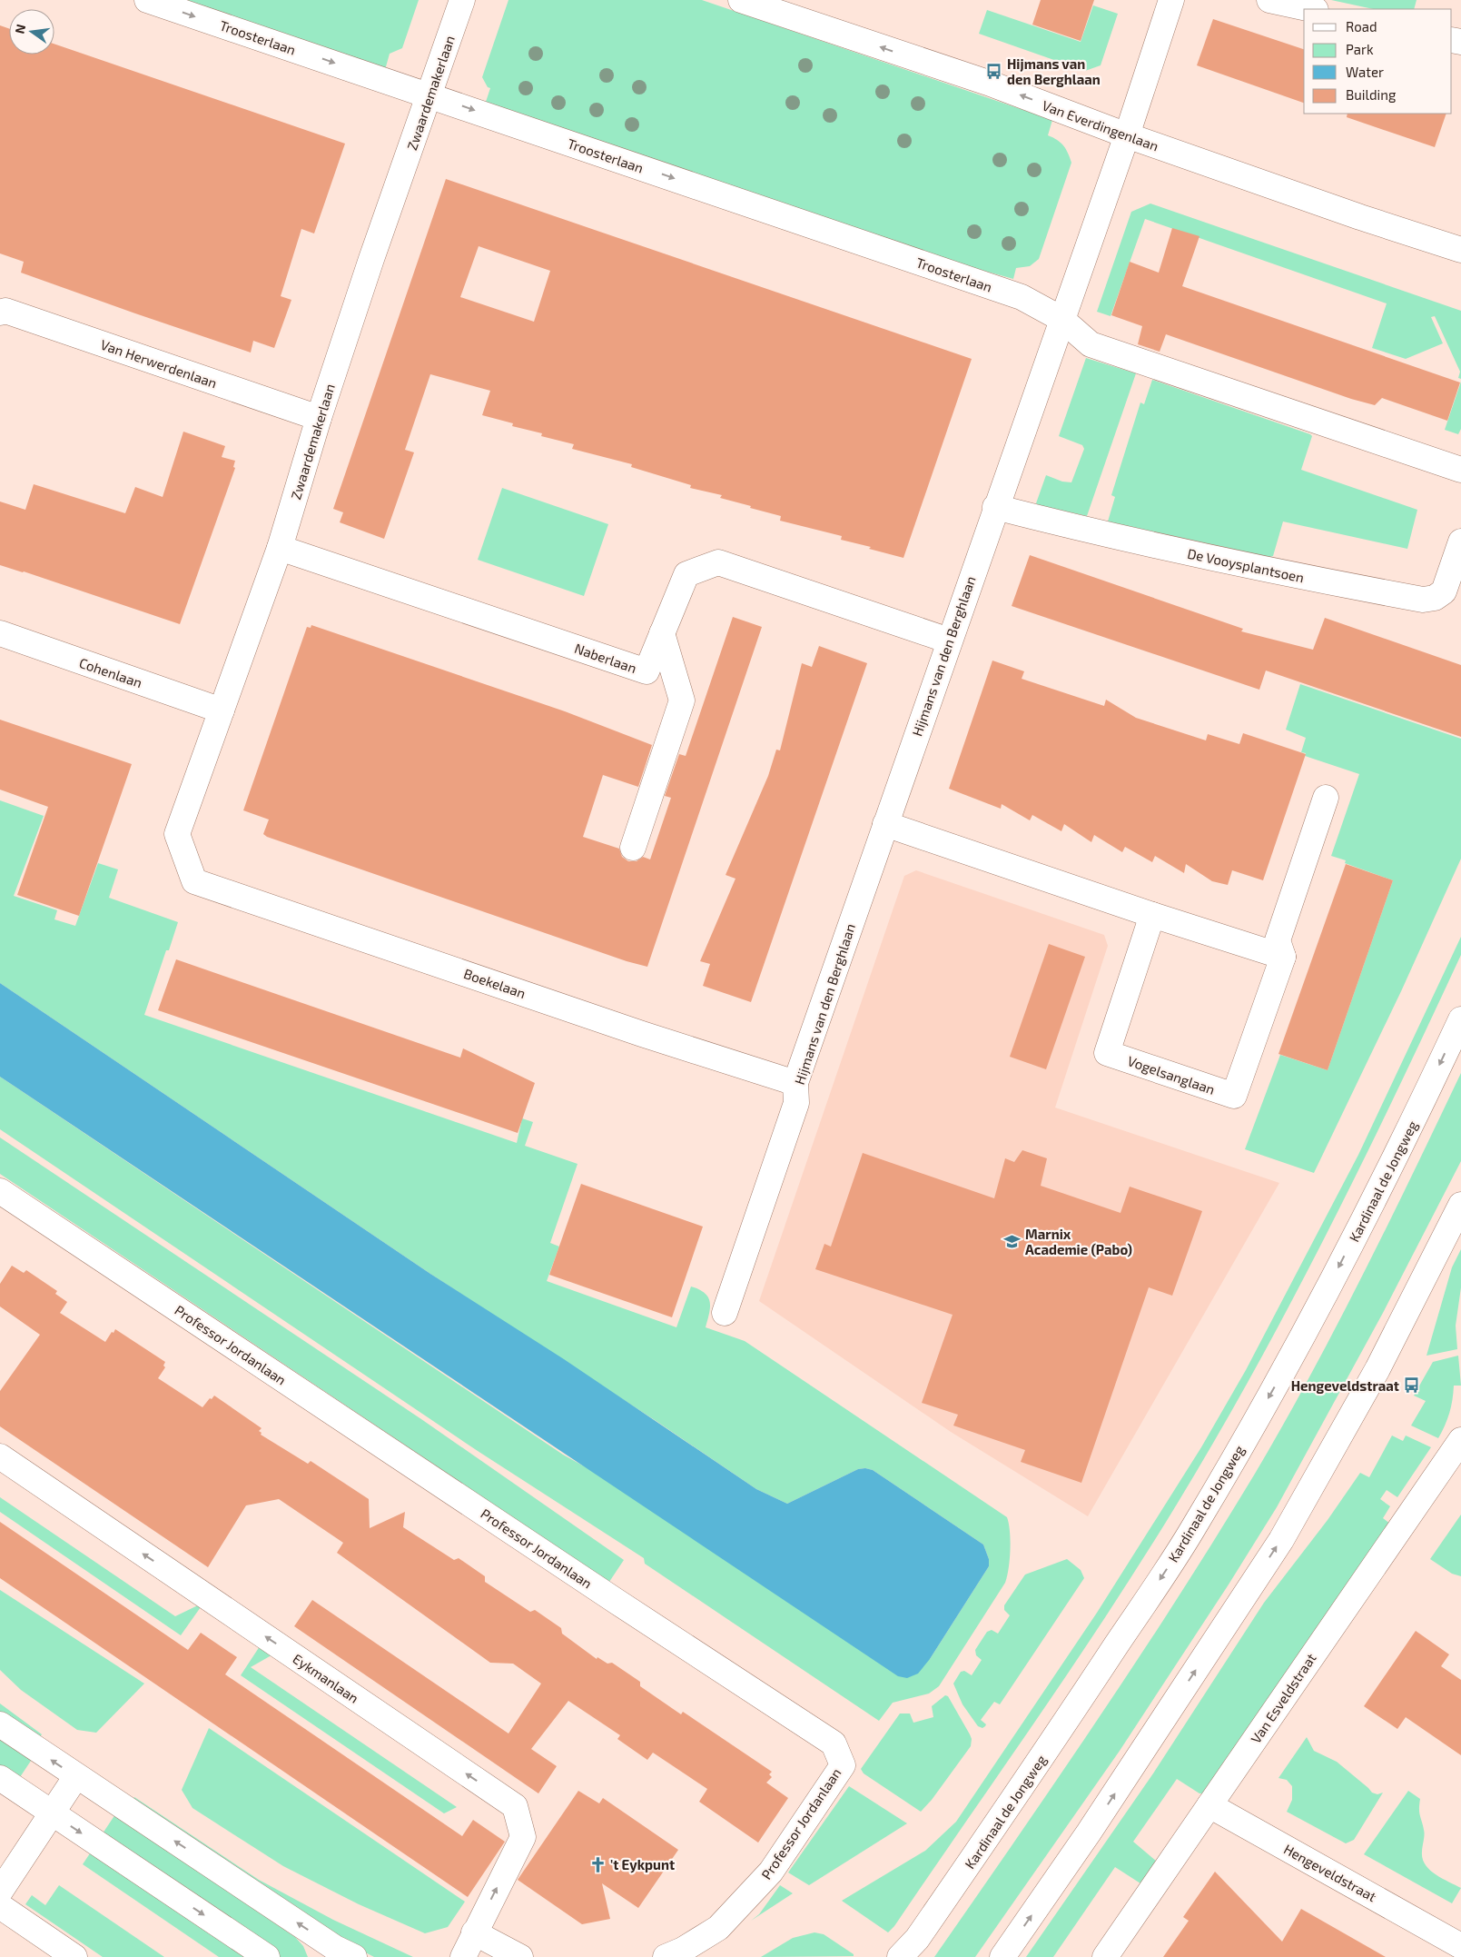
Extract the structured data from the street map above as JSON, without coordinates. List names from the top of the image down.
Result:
{
  "streets": {
    "street": [
      "Troosterlaan",
      "Zwaardemakerlaan",
      "Van Everdingenlaan",
      "Van Herwerdenlaan",
      "De Vooysplantsoen",
      "Hijmans van den Berghlaan",
      "Naberlaan",
      "Cohenlaan",
      "Boekelaan",
      "Vogelsanglaan",
      "Kardinaal de Jongweg",
      "Professor Jordanlaan",
      "Eykmanlaan",
      "Van Esveldstraat",
      "Hengeveldstraat"
    ]
  },
  "crossings": [
    ["Troosterlaan", "Zwaardemakerlaan"],
    ["Troosterlaan", "Hijmans van den Berghlaan"],
    ["Zwaardemakerlaan", "Van Herwerdenlaan"],
    ["Zwaardemakerlaan", "Naberlaan"],
    ["Zwaardemakerlaan", "Cohenlaan"],
    ["Zwaardemakerlaan", "Boekelaan"],
    ["Van Everdingenlaan", "Hijmans van den Berghlaan"],
    ["De Vooysplantsoen", "Hijmans van den Berghlaan"],
    ["Hijmans van den Berghlaan", "Naberlaan"],
    ["Hijmans van den Berghlaan", "Boekelaan"],
    ["Van Esveldstraat", "Hengeveldstraat"]
  ],
  "one_way": ["Troosterlaan", "Van Everdingenlaan"],
  "places": {
    "bus stop": ["Hijmans van den Berghlaan", "Hengeveldstraat"],
    "school or university": ["Marnix Academie (Pabo)"],
    "church": ["'t Eykpunt"]
  },
  "legend": [
    "Road",
    "Park",
    "Water",
    "Building"
  ],
  "north": "left"
}
